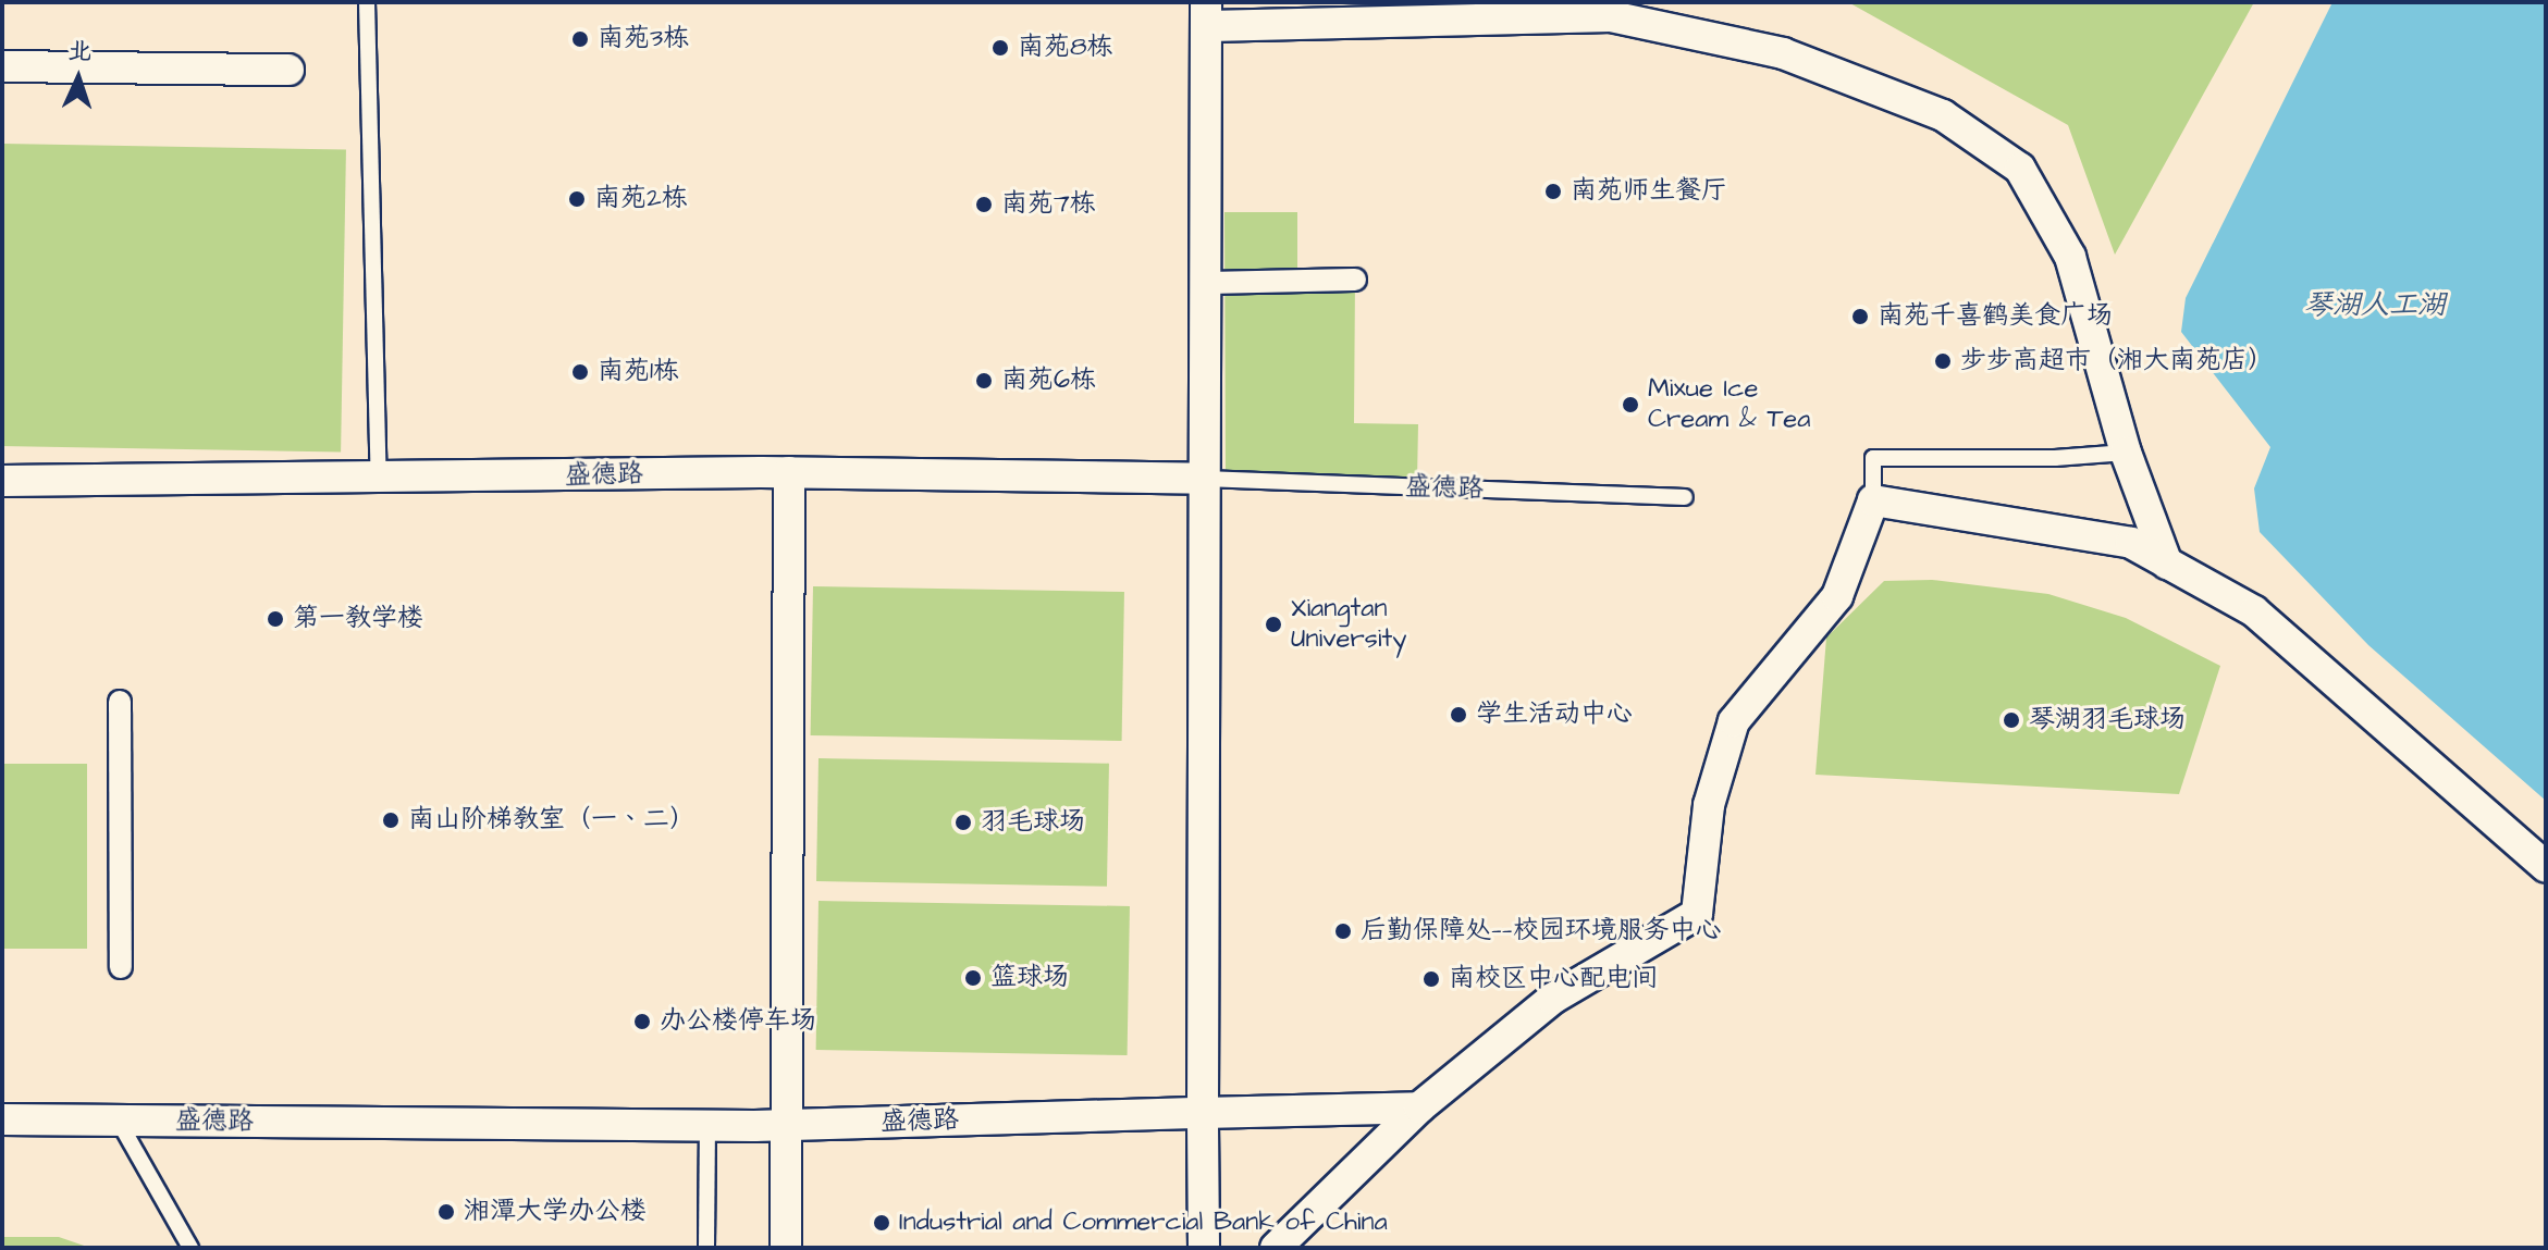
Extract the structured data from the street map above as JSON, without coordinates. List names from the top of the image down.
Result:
{
  "streets": {
    "street": ["盛德路"]
  },
  "water": ["琴湖人工湖"],
  "places": [
    "南苑3栋",
    "南苑8栋",
    "南苑师生餐厅",
    "南苑2栋",
    "南苑7栋",
    "南苑千喜鹤美食广场",
    "步步高超市（湘大南苑店）",
    "南苑1栋",
    "南苑6栋",
    "Mixue Ice Cream & Tea",
    "第一教学楼",
    "Xiangtan University",
    "学生活动中心",
    "琴湖羽毛球场",
    "南山阶梯教室（一、二）",
    "羽毛球场",
    "后勤保障处——校园环境服务中心",
    "篮球场",
    "南校区中心配电间",
    "办公楼停车场",
    "湘潭大学办公楼",
    "Industrial and Commercial Bank of China"
  ],
  "north": "top"
}
